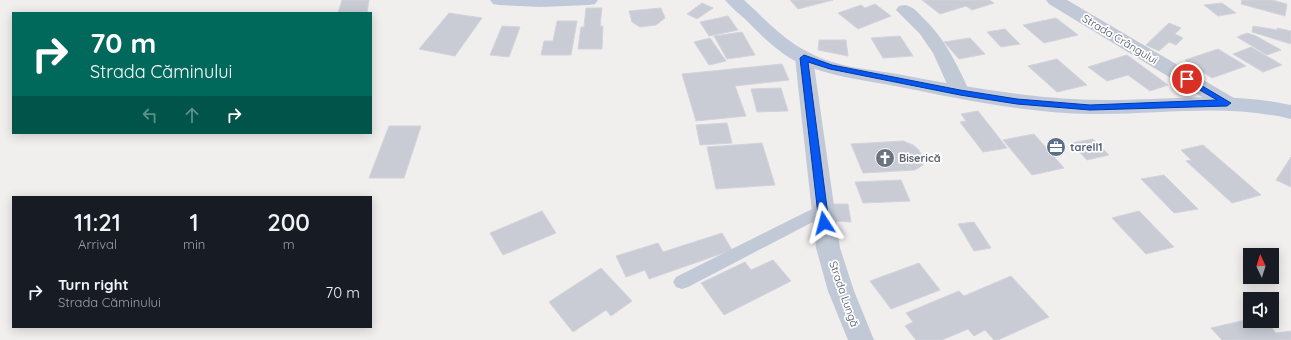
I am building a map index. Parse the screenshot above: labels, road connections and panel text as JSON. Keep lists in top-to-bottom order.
{
  "streets": {
    "street": ["Strada Crângului", "Strada Lungă"]
  },
  "places": {
    "office": ["tarell1"],
    "church": ["Biserică"]
  },
  "north": "top",
  "page": {
    "turn": ["70 m", "Strada Căminului"],
    "eta": [
      "11:21",
      "Arrival",
      "1",
      "min",
      "200",
      "m"
    ],
    "list": [
      {
        "name": "Turn right",
        "note": "Strada Căminului",
        "value": "70 m"
      }
    ]
  }
}
